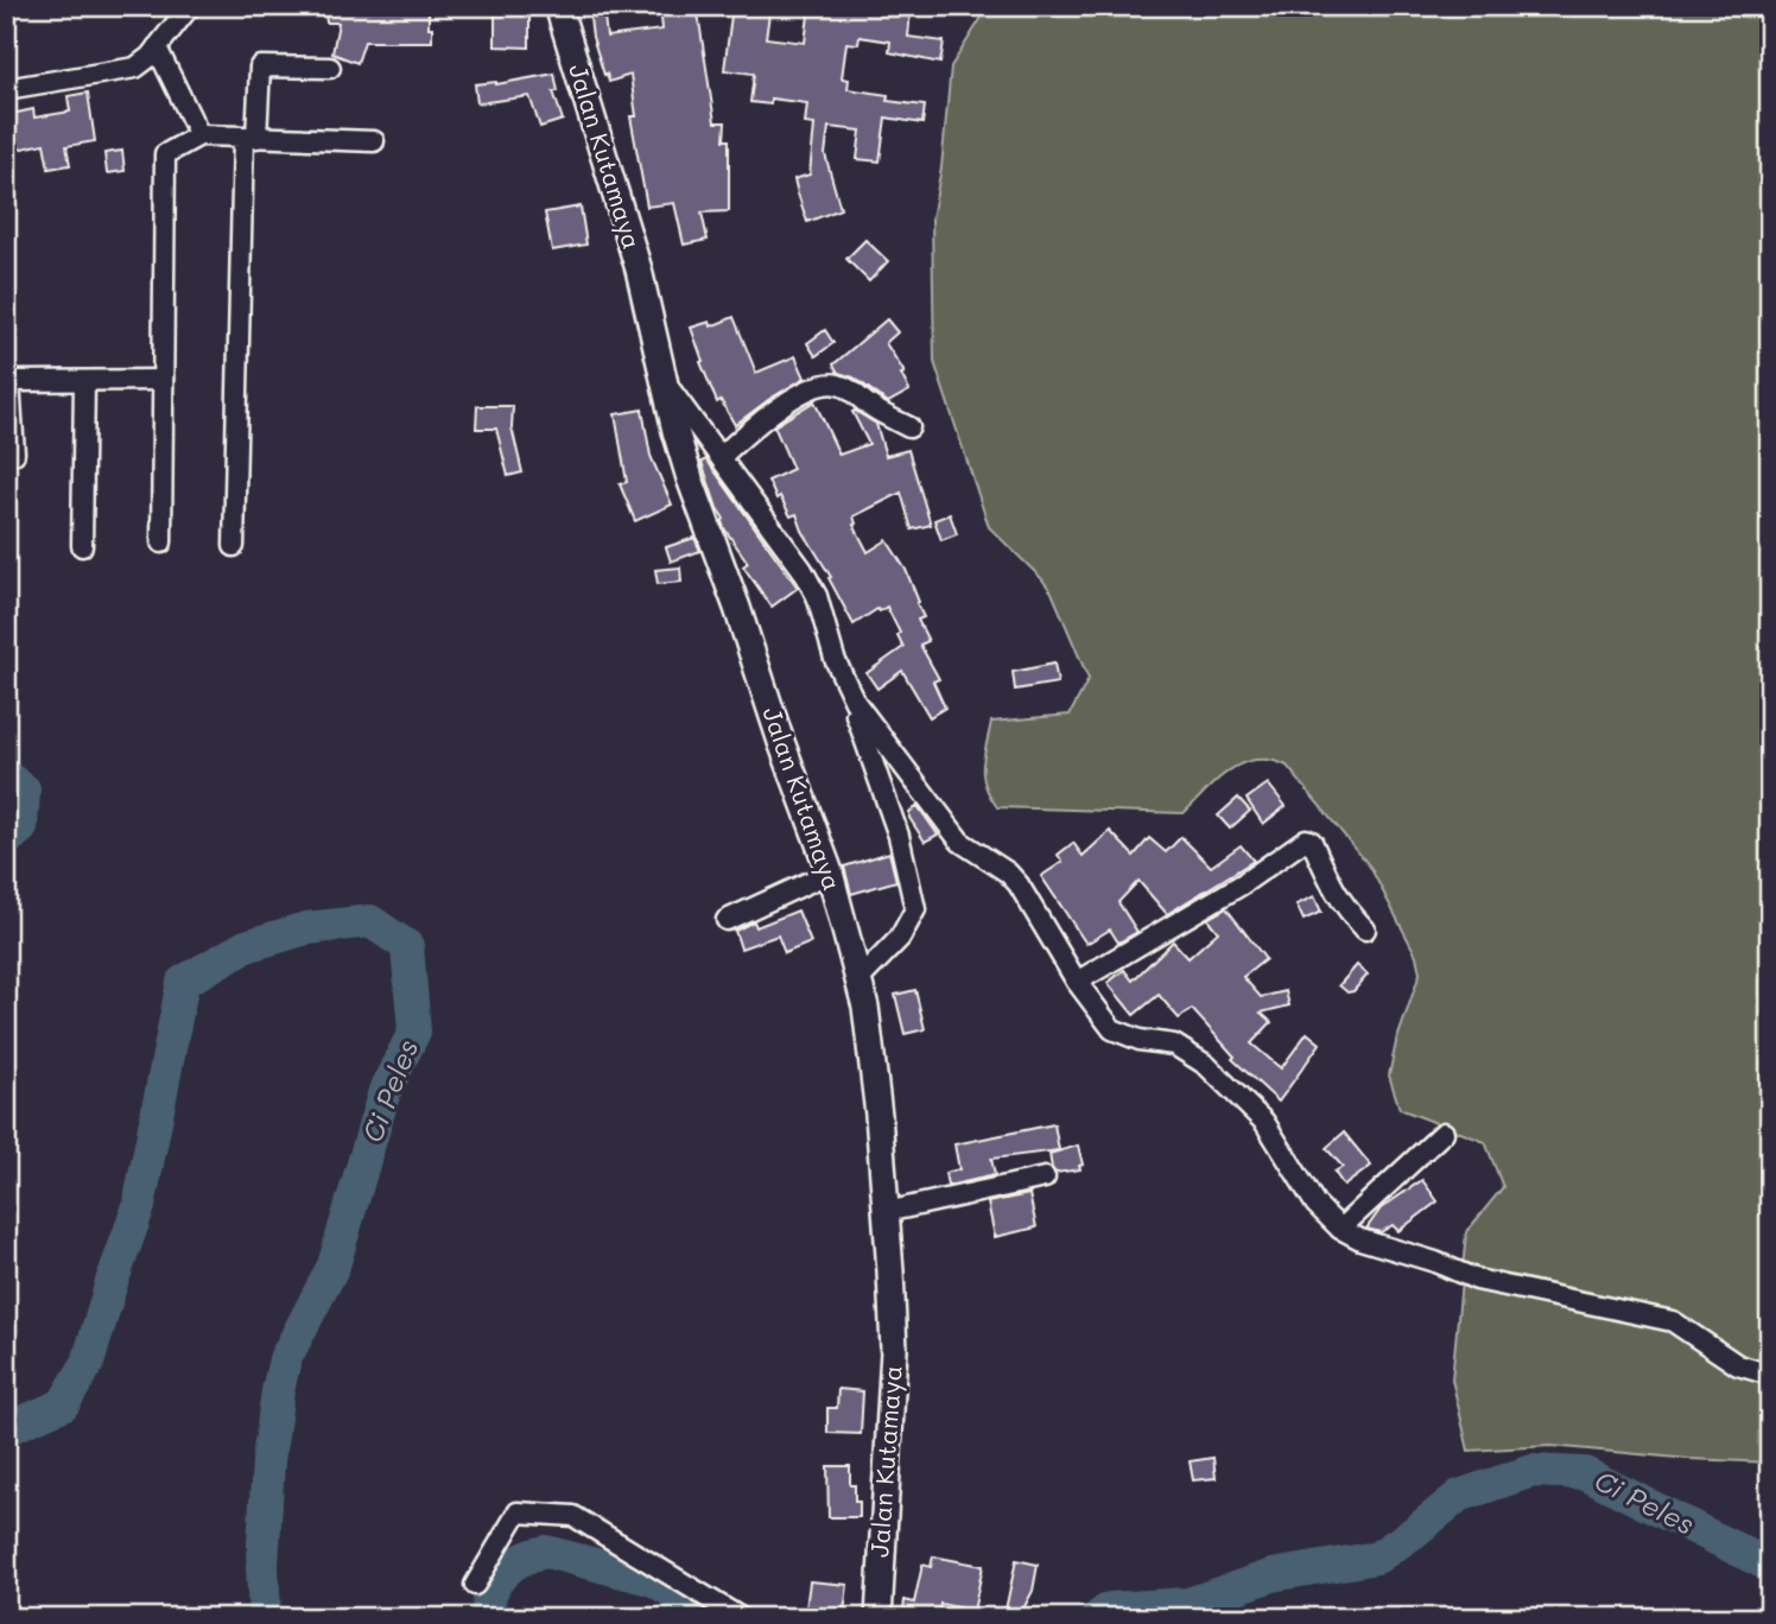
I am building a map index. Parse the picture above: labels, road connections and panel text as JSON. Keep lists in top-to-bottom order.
{
  "streets": {
    "main road": ["Jalan Kutamaya"]
  },
  "water": ["Ci Peles"]
}
